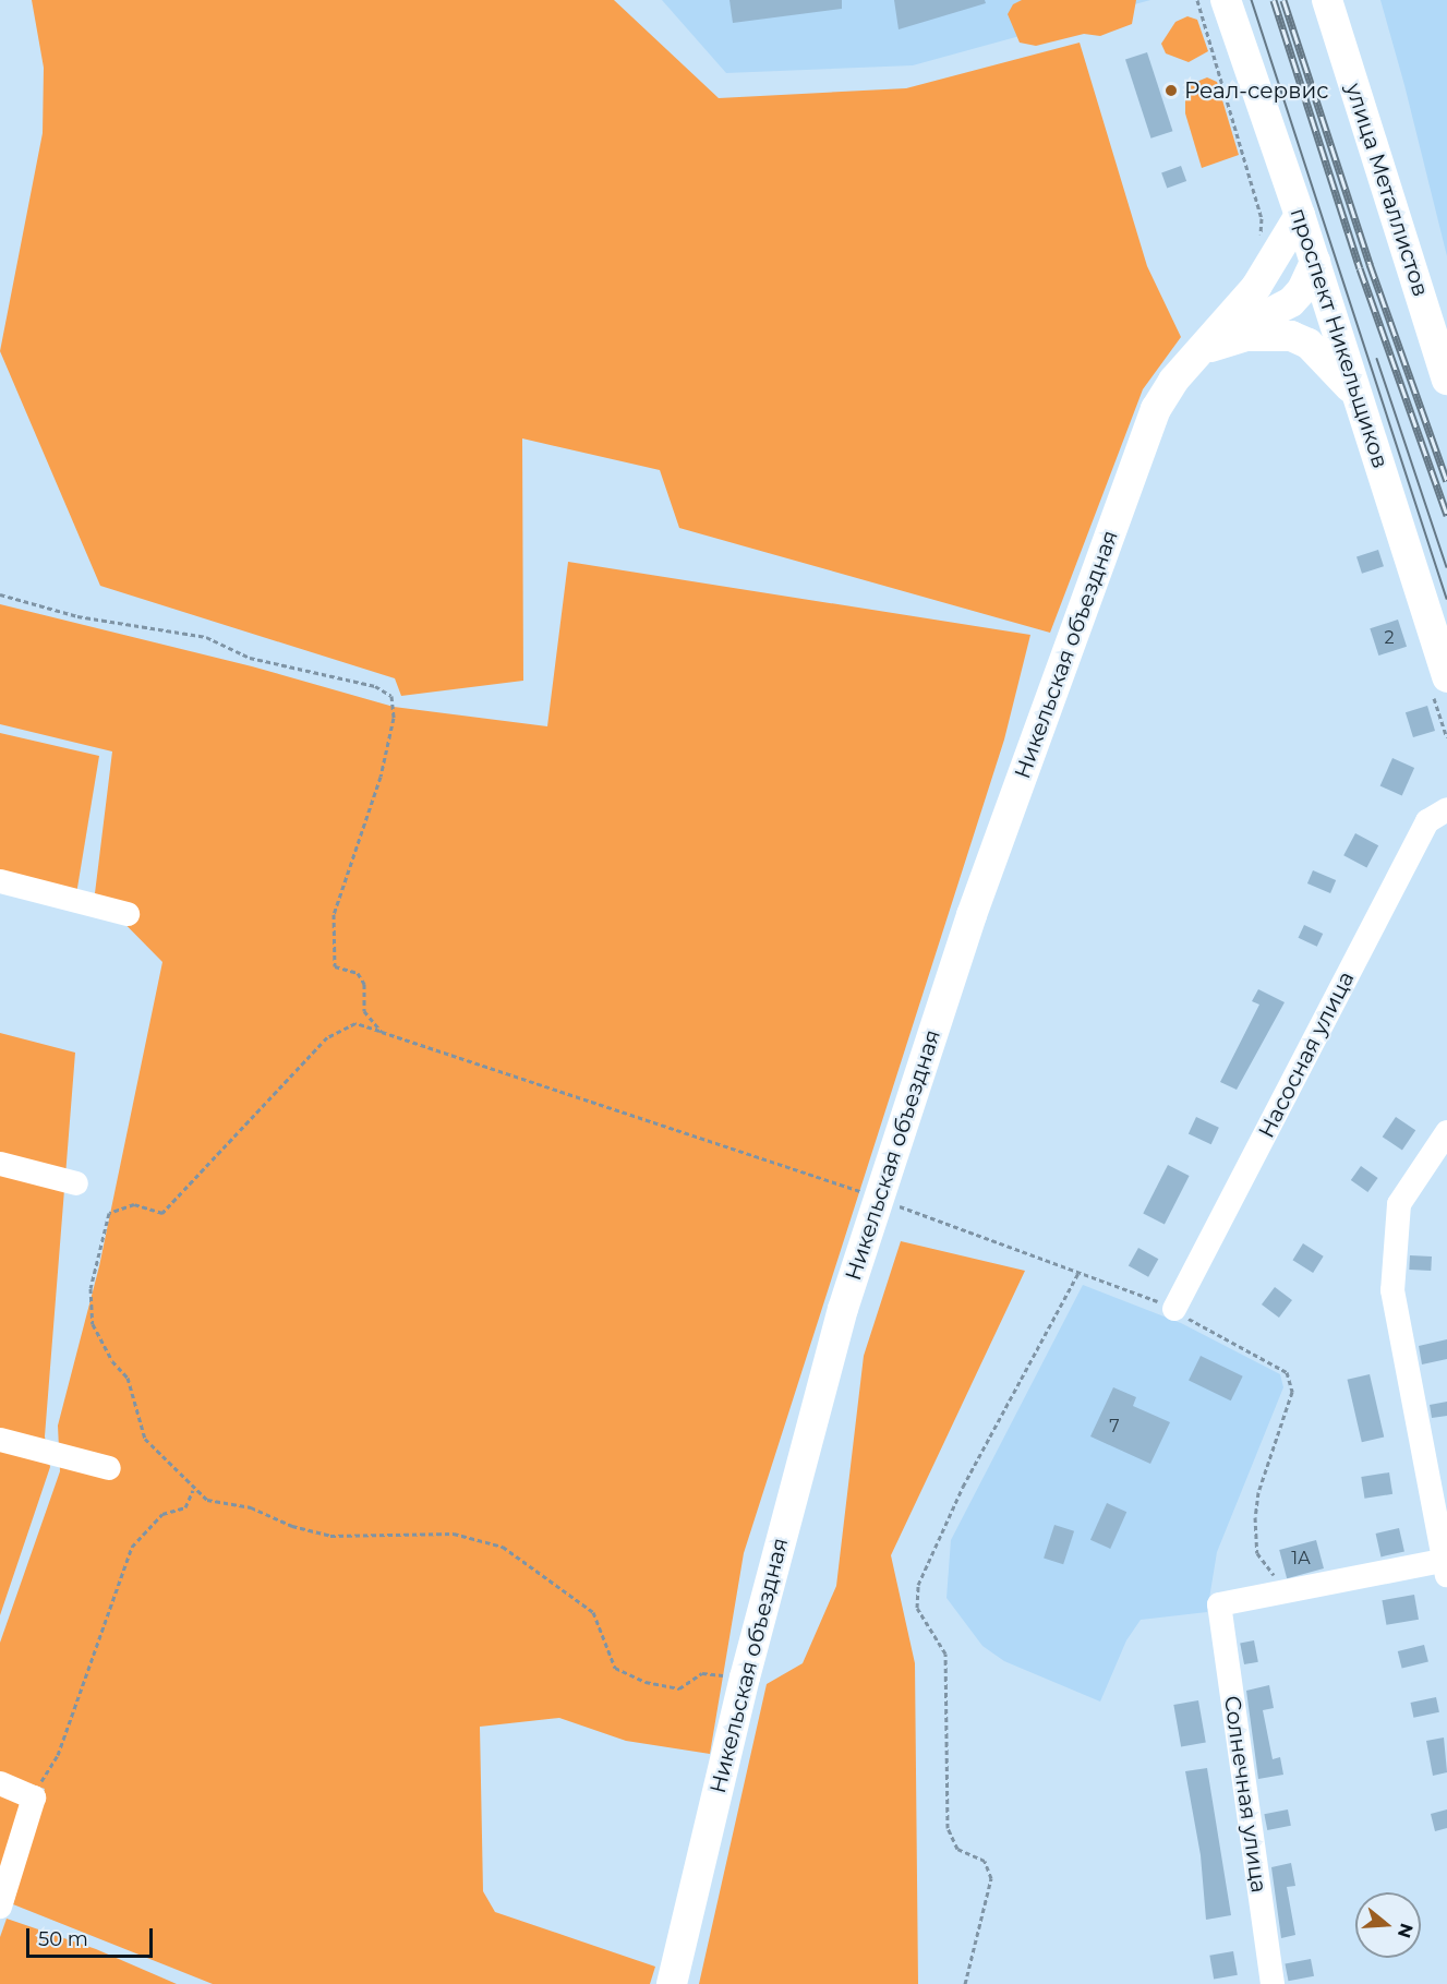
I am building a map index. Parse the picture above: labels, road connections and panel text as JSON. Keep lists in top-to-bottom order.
{
  "streets": {
    "main road": ["улица Металлистов", "проспект Никельщиков", "Никельская объездная"],
    "street": ["Насосная улица", "Солнечная улица"]
  },
  "crossings": [
    ["проспект Никельщиков", "Никельская объездная"]
  ],
  "places": ["Реал-сервис"],
  "house_numbers": ["2", "7", "1А"],
  "scale_bar": "50 m",
  "north": "right"
}
